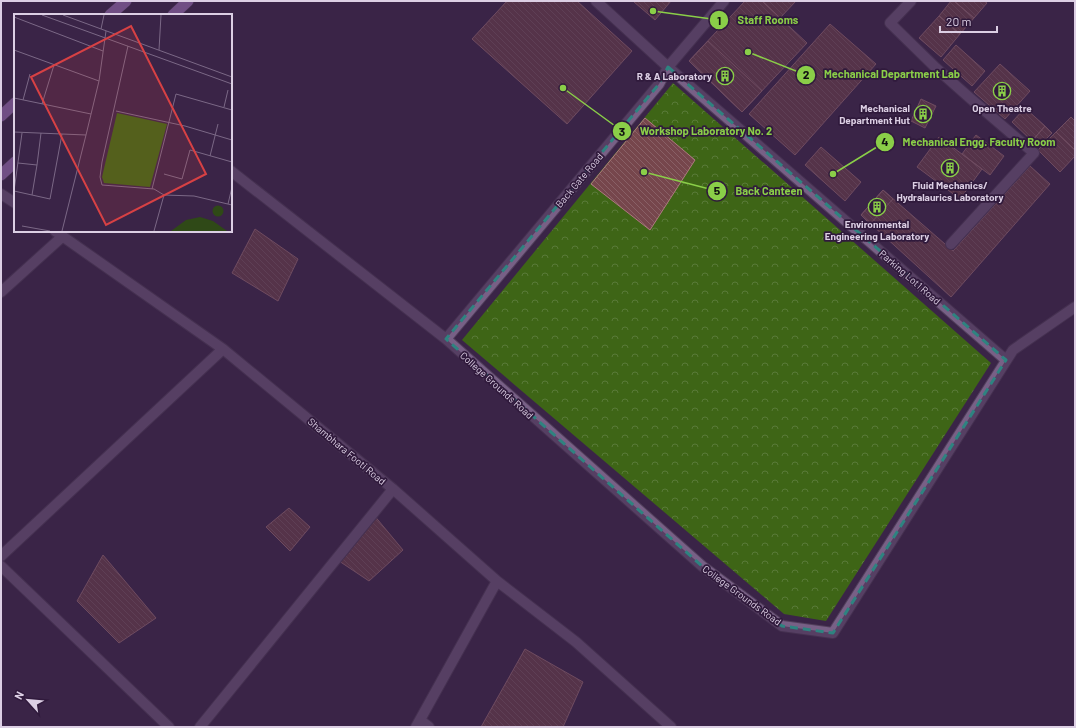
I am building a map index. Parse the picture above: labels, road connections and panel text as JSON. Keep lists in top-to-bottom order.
{
  "streets": {
    "street": [
      "Back Gate Road",
      "Parking Lot1 Road",
      "College Grounds Road",
      "Shambhara Footi Road"
    ]
  },
  "crossings": [
    ["Back Gate Road", "Parking Lot1 Road"],
    ["Back Gate Road", "College Grounds Road"],
    ["Parking Lot1 Road", "College Grounds Road"]
  ],
  "places": {
    "other": [
      "Staff Rooms",
      "Mechanical Department Lab",
      "Workshop Laboratory No. 2",
      "Back Canteen",
      "Mechanical Engg. Faculty Room"
    ],
    "building": [
      "R & A Laboratory",
      "Open Theatre",
      "Mechanical Department Hut",
      "Fluid Mechanics/ Hydralaurics Laboratory",
      "Environmental Engineering Laboratory"
    ]
  },
  "scale_bar": "20 m",
  "north": "top left"
}
